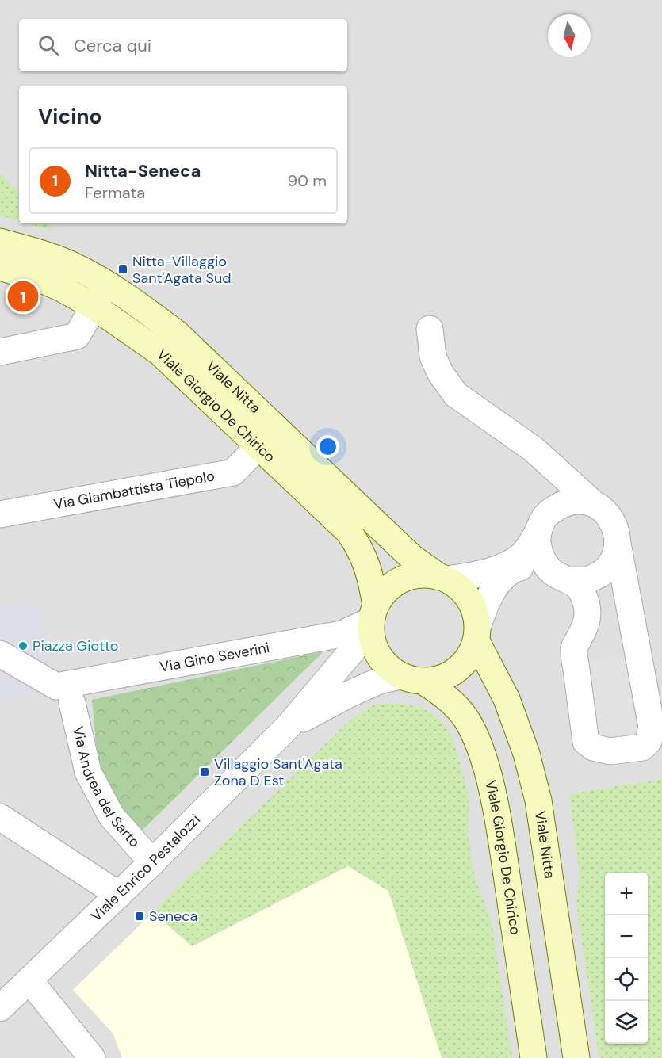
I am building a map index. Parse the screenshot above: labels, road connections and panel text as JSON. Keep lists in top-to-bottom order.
{
  "streets": {
    "main road": ["Viale Nitta", "Viale Giorgio De Chirico"],
    "street": [
      "Via Giambattista Tiepolo",
      "Via Gino Severini",
      "Via Andrea del Sarto",
      "Viale Enrico Pestalozzi"
    ]
  },
  "crossings": [
    ["Viale Nitta", "Viale Giorgio De Chirico"],
    ["Viale Nitta", "Via Giambattista Tiepolo"],
    ["Viale Nitta", "Via Gino Severini"],
    ["Viale Giorgio De Chirico", "Via Giambattista Tiepolo"],
    ["Viale Giorgio De Chirico", "Via Gino Severini"],
    ["Via Gino Severini", "Via Andrea del Sarto"],
    ["Via Andrea del Sarto", "Viale Enrico Pestalozzi"]
  ],
  "places": {
    "transit": ["Nitta-Villaggio Sant'Agata Sud", "Villaggio Sant'Agata Zona D Est", "Seneca"],
    "other": ["Piazza Giotto"]
  },
  "north": "bottom",
  "page": {
    "search": "Cerca qui",
    "heading": "Vicino",
    "list": [
      {
        "mark": "1",
        "name": "Nitta-Seneca",
        "note": "Fermata",
        "value": "90 m"
      }
    ],
    "pins": "1",
    "map_buttons": ["+", "−"]
  }
}
